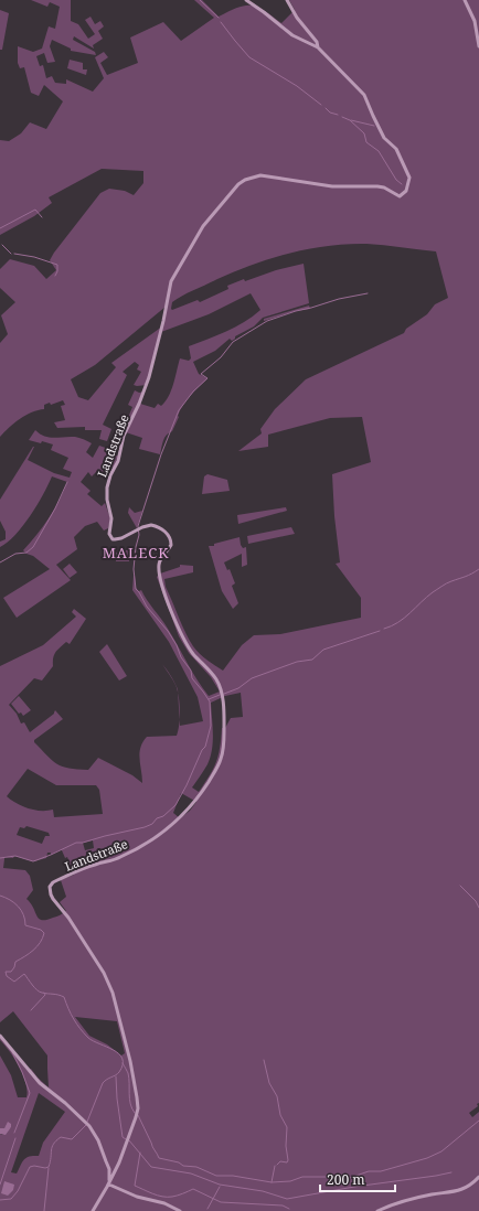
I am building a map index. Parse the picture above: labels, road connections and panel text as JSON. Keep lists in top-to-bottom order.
{
  "streets": {
    "street": ["Landstraße"]
  },
  "districts": ["MALECK"],
  "scale_bar": "200 m"
}
